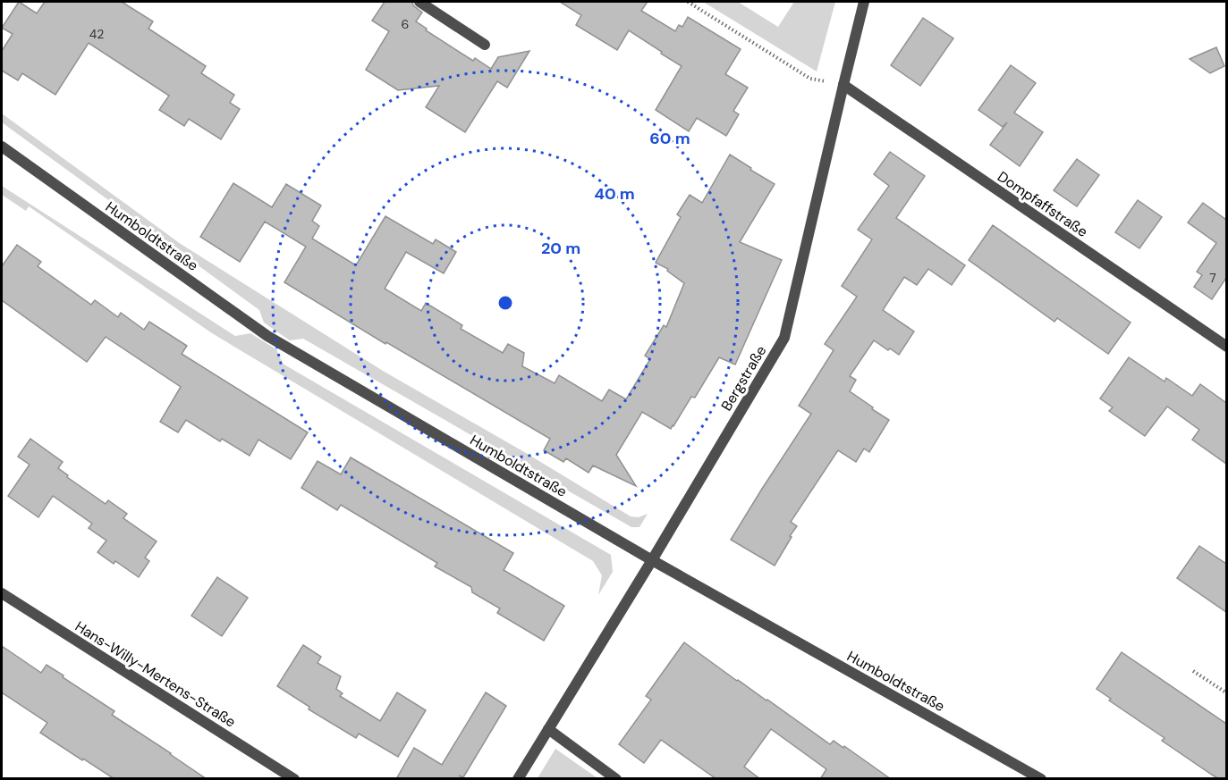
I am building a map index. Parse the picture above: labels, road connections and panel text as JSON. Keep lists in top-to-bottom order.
{
  "streets": {
    "street": [
      "Dompfaffstraße",
      "Humboldtstraße",
      "Bergstraße",
      "Hans-Willy-Mertens-Straße"
    ]
  },
  "crossings": [
    ["Dompfaffstraße", "Bergstraße"],
    ["Humboldtstraße", "Bergstraße"]
  ],
  "house_numbers": ["6", "42", "7"],
  "rings": ["60 m", "40 m", "20 m"]
}
